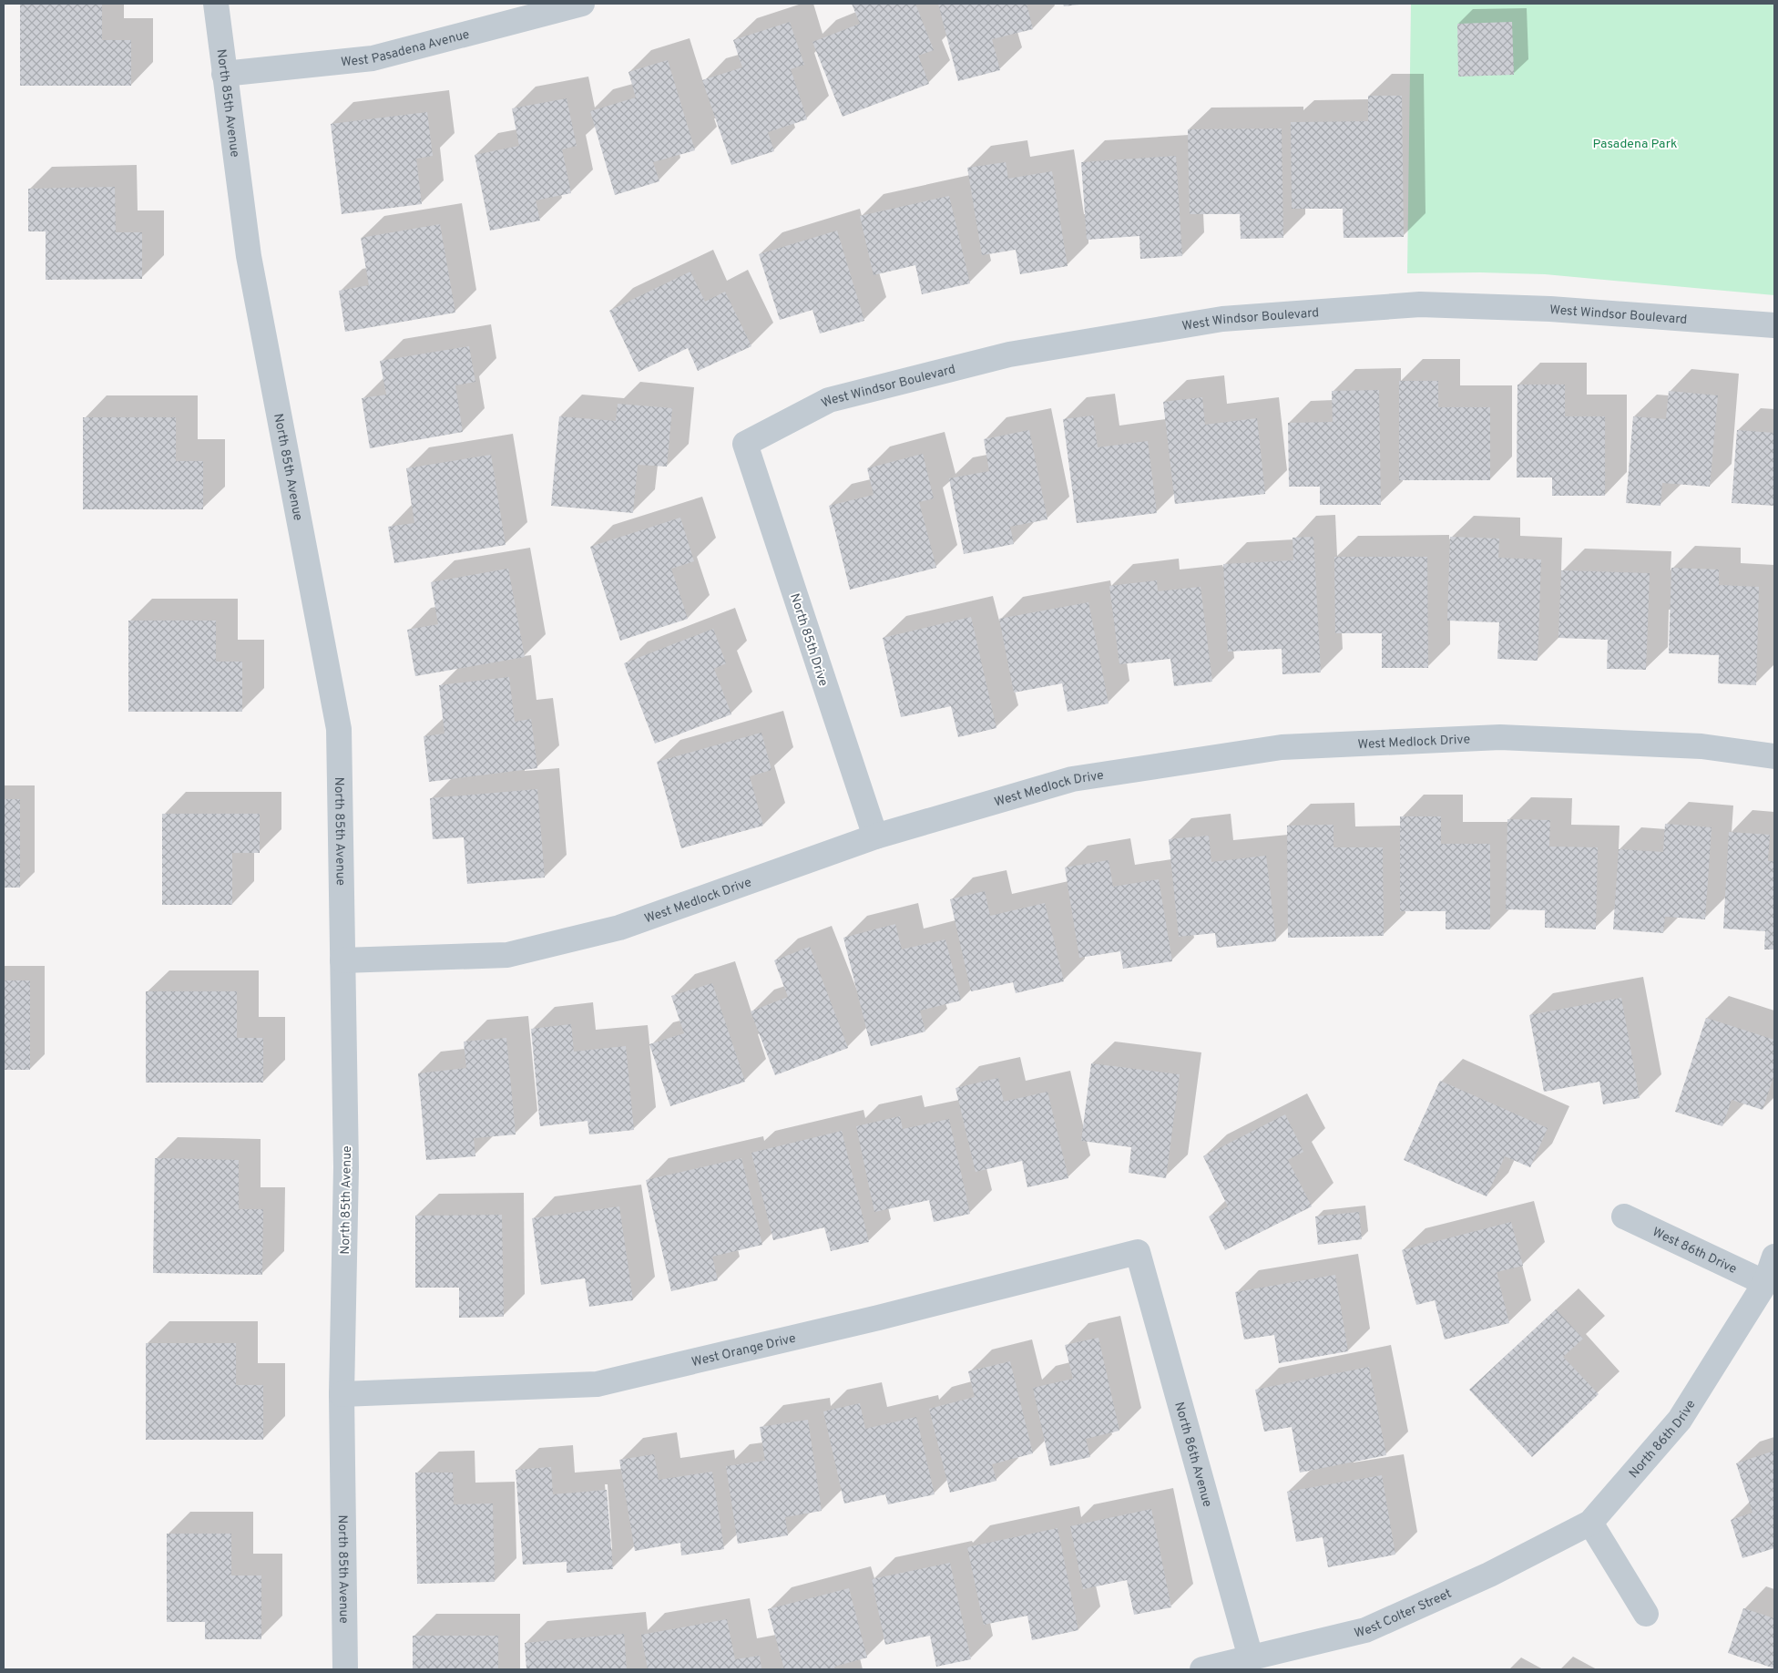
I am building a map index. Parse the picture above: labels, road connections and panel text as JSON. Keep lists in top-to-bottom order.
{
  "streets": {
    "street": [
      "West Pasadena Avenue",
      "North 85th Avenue",
      "West Windsor Boulevard",
      "North 85th Drive",
      "West Medlock Drive",
      "West 86th Drive",
      "West Orange Drive",
      "North 86th Drive",
      "North 86th Avenue",
      "West Colter Street"
    ]
  },
  "crossings": [
    ["West Pasadena Avenue", "North 85th Avenue"],
    ["North 85th Avenue", "West Medlock Drive"],
    ["North 85th Avenue", "West Orange Drive"],
    ["West Windsor Boulevard", "North 85th Drive"],
    ["North 85th Drive", "West Medlock Drive"],
    ["West 86th Drive", "North 86th Drive"],
    ["West Orange Drive", "North 86th Avenue"],
    ["North 86th Drive", "West Colter Street"],
    ["North 86th Avenue", "West Colter Street"]
  ],
  "parks": ["Pasadena Park"]
}
